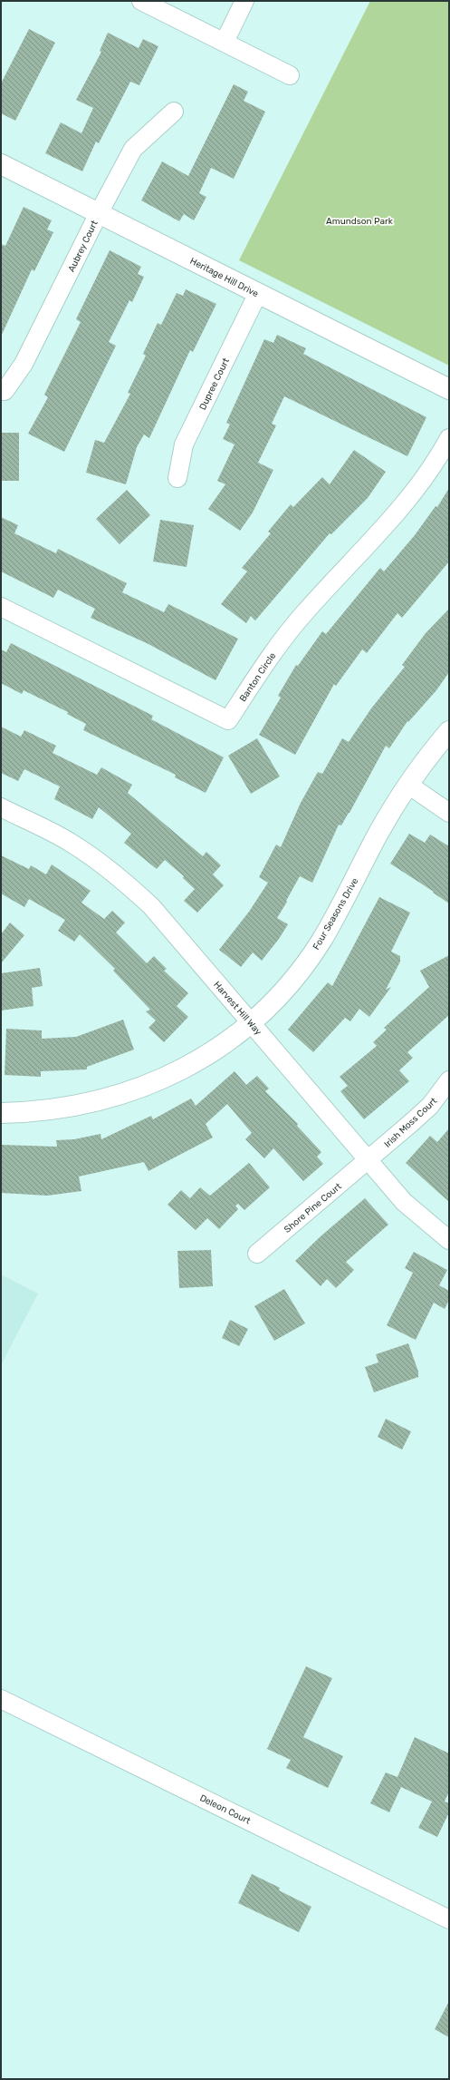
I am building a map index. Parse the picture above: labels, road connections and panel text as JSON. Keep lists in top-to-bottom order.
{
  "streets": {
    "street": [
      "Aubrey Court",
      "Heritage Hill Drive",
      "Dupree Court",
      "Banton Circle",
      "Four Seasons Drive",
      "Harvest Hill Way",
      "Irish Moss Court",
      "Shore Pine Court",
      "Deleon Court"
    ]
  },
  "crossings": [
    ["Aubrey Court", "Heritage Hill Drive"],
    ["Heritage Hill Drive", "Dupree Court"],
    ["Four Seasons Drive", "Harvest Hill Way"],
    ["Harvest Hill Way", "Irish Moss Court"],
    ["Harvest Hill Way", "Shore Pine Court"],
    ["Irish Moss Court", "Shore Pine Court"]
  ],
  "parks": ["Amundson Park"]
}
